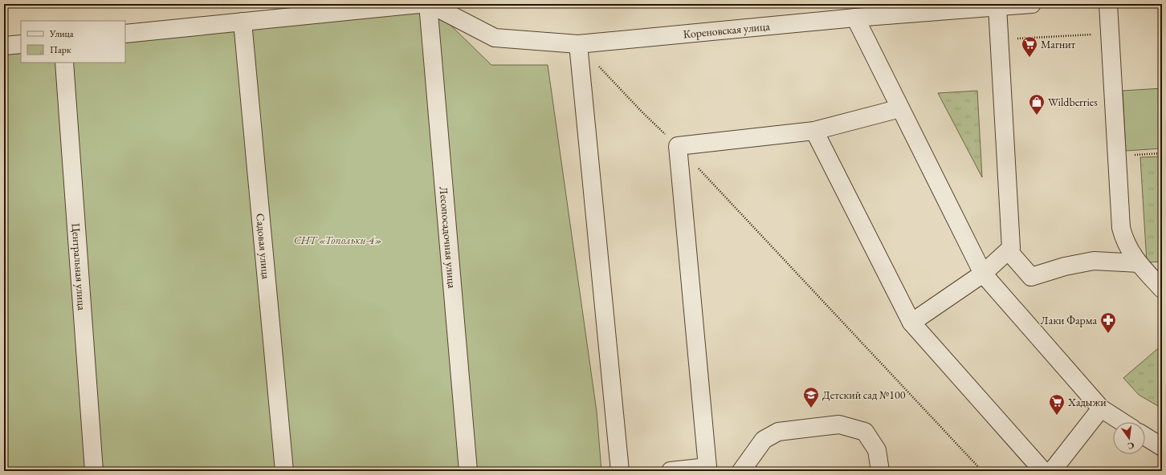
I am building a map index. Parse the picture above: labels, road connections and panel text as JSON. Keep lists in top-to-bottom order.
{
  "streets": {
    "street": [
      "Кореновская улица",
      "Лесопосадочная улица",
      "Садовая улица",
      "Центральная улица"
    ]
  },
  "crossings": [
    ["Кореновская улица", "Лесопосадочная улица"]
  ],
  "parks": ["СНТ «Топольки-4»"],
  "places": {
    "supermarket": ["Магнит", "Хадыжи"],
    "shop": ["Wildberries"],
    "pharmacy": ["Лаки Фарма"],
    "school or university": ["Детский сад №100"]
  },
  "legend": ["Улица", "Парк"],
  "north": "bottom"
}
